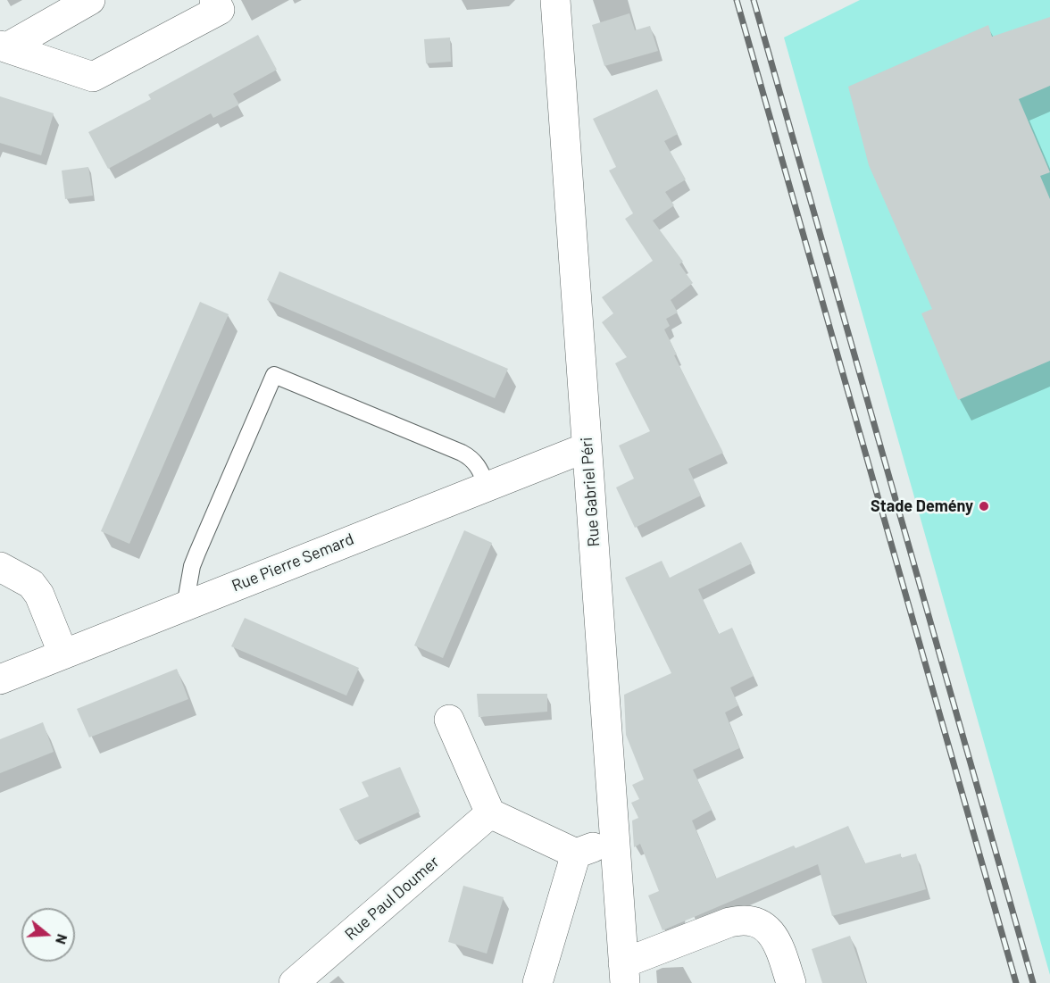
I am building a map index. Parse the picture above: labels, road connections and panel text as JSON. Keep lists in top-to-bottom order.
{
  "streets": {
    "street": ["Rue Gabriel Péri", "Rue Pierre Semard", "Rue Paul Doumer"]
  },
  "crossings": [
    ["Rue Gabriel Péri", "Rue Pierre Semard"]
  ],
  "places": ["Stade Demény"],
  "north": "right"
}
